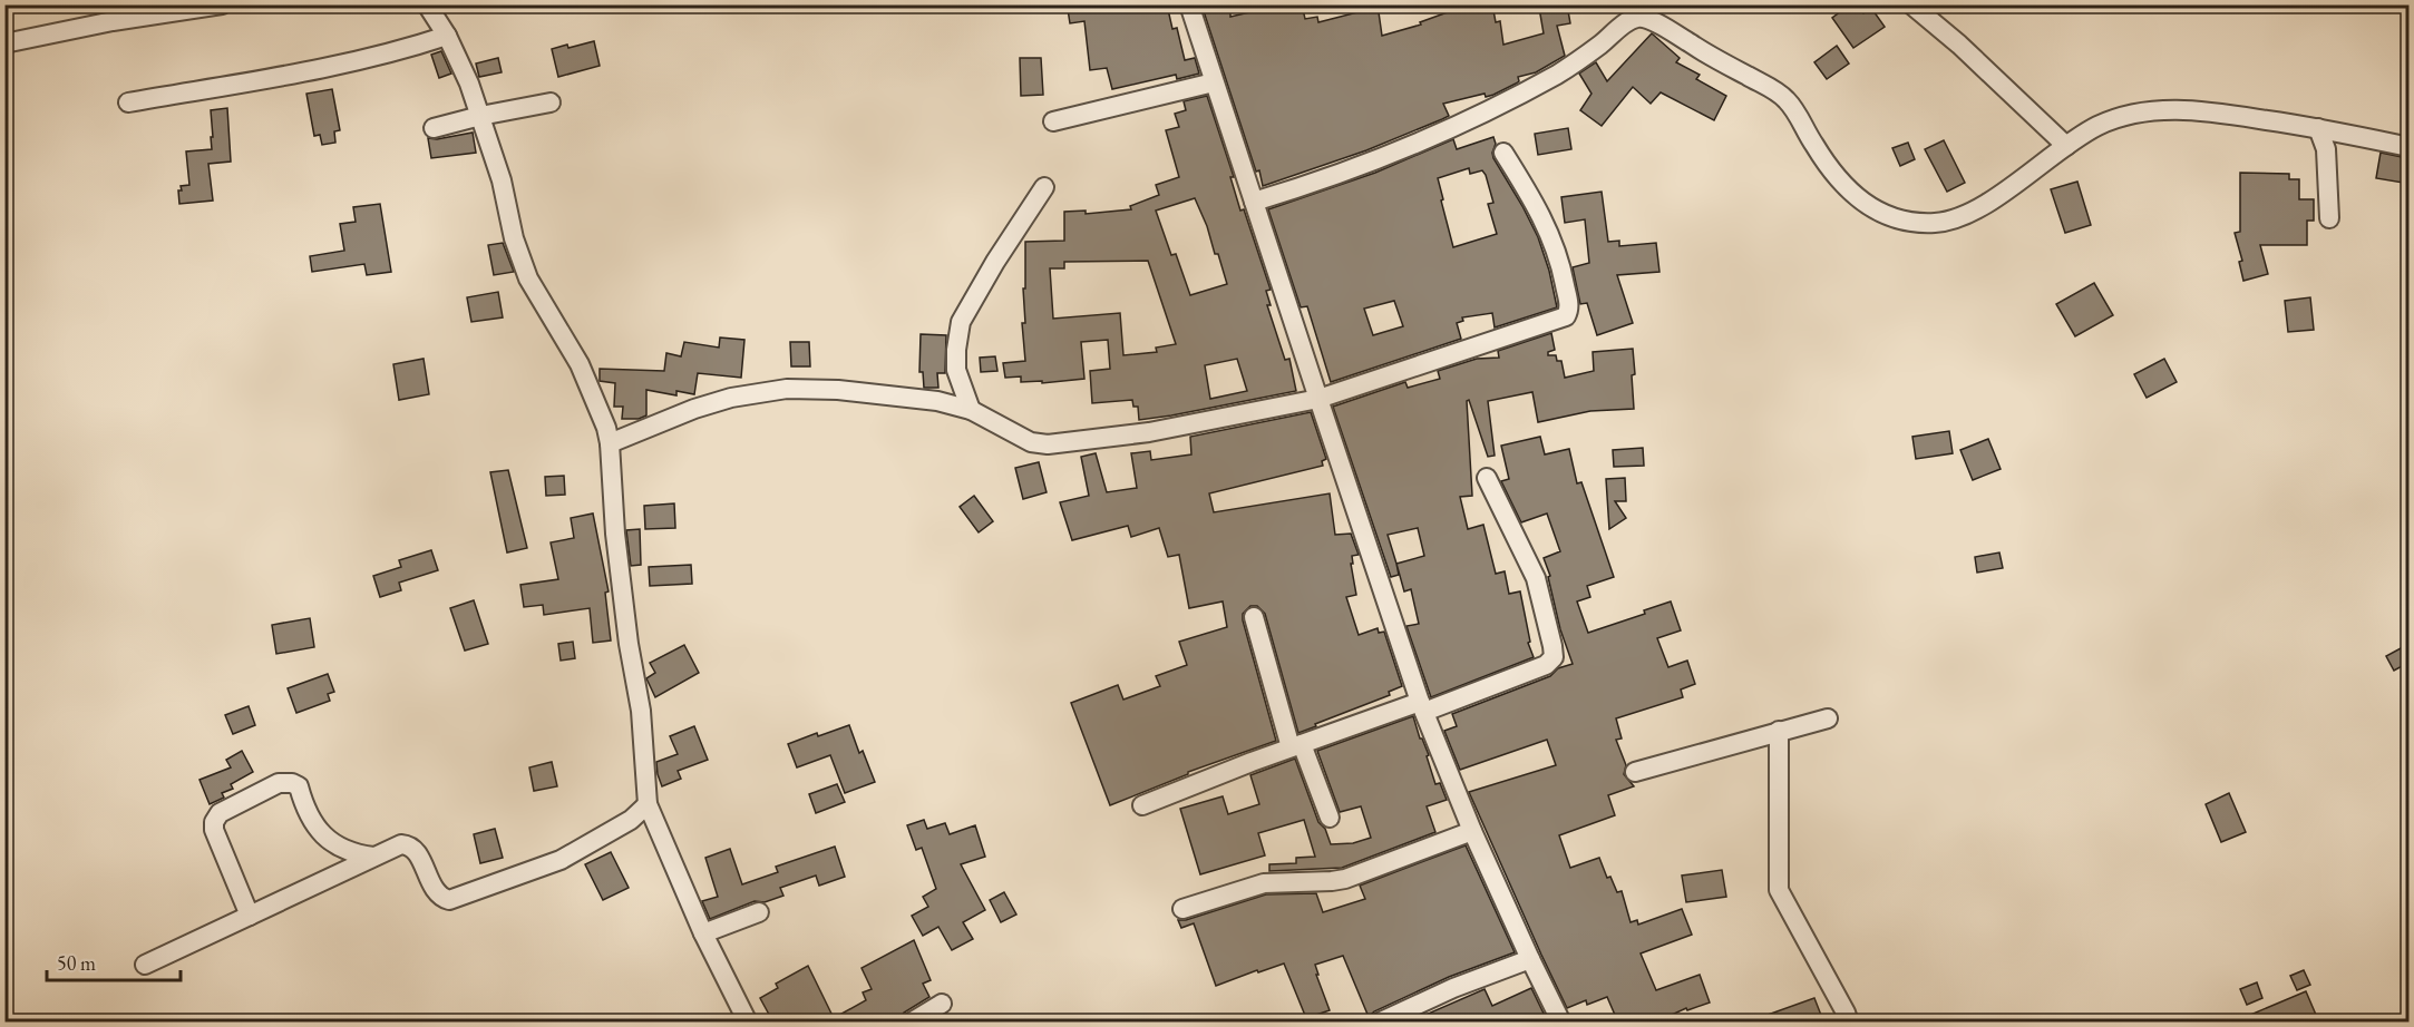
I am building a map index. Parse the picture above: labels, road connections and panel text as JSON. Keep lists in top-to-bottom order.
{
  "scale_bar": "50 m"
}
